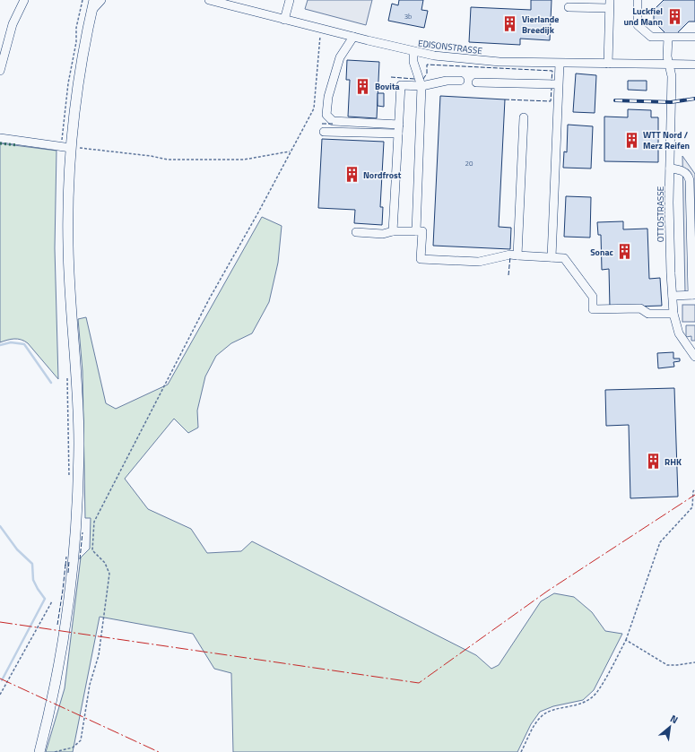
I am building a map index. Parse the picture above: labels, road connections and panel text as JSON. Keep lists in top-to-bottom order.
{
  "streets": {
    "street": ["EDISONSTRASSE", "OTTOSTRASSE"]
  },
  "crossings": [
    ["EDISONSTRASSE", "OTTOSTRASSE"]
  ],
  "places": {
    "building": [
      "Luckfiel und Mann",
      "Vierlande Breedijk",
      "Bovita",
      "WTT Nord / Merz Reifen",
      "Nordfrost",
      "Sonac",
      "RHK"
    ]
  },
  "house_numbers": ["3b", "20"],
  "north": "top right"
}
